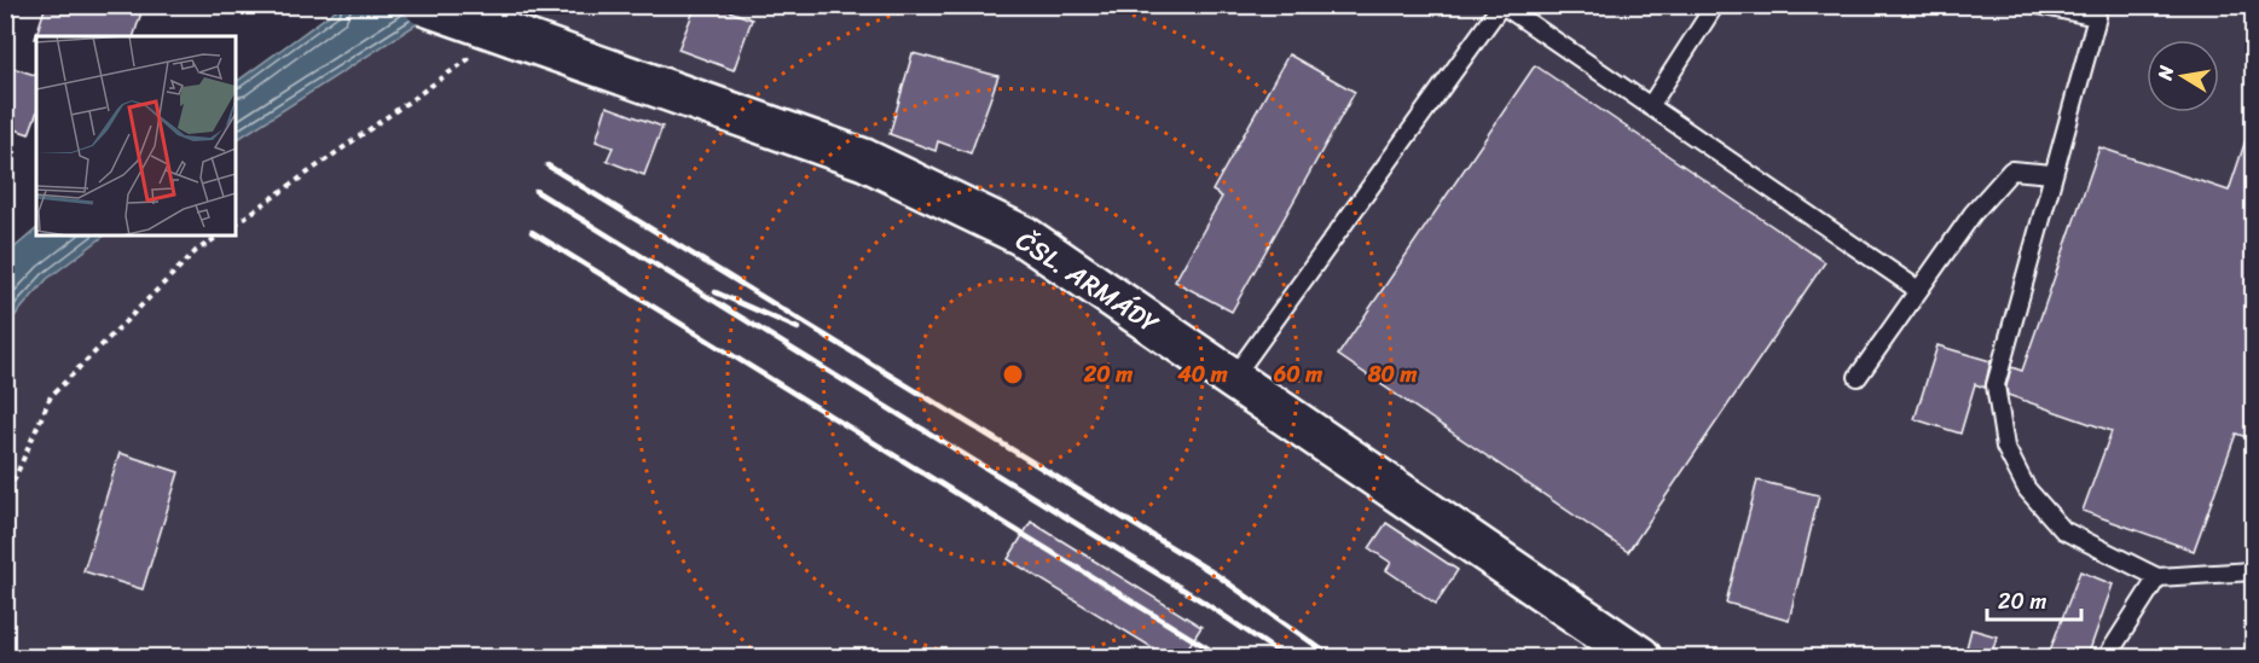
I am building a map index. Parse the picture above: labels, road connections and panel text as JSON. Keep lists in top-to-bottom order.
{
  "streets": {
    "main road": ["ČSL. ARMÁDY"]
  },
  "scale_bar": "20 m",
  "north": "left",
  "rings": [
    "20 m",
    "40 m",
    "60 m",
    "80 m"
  ]
}
